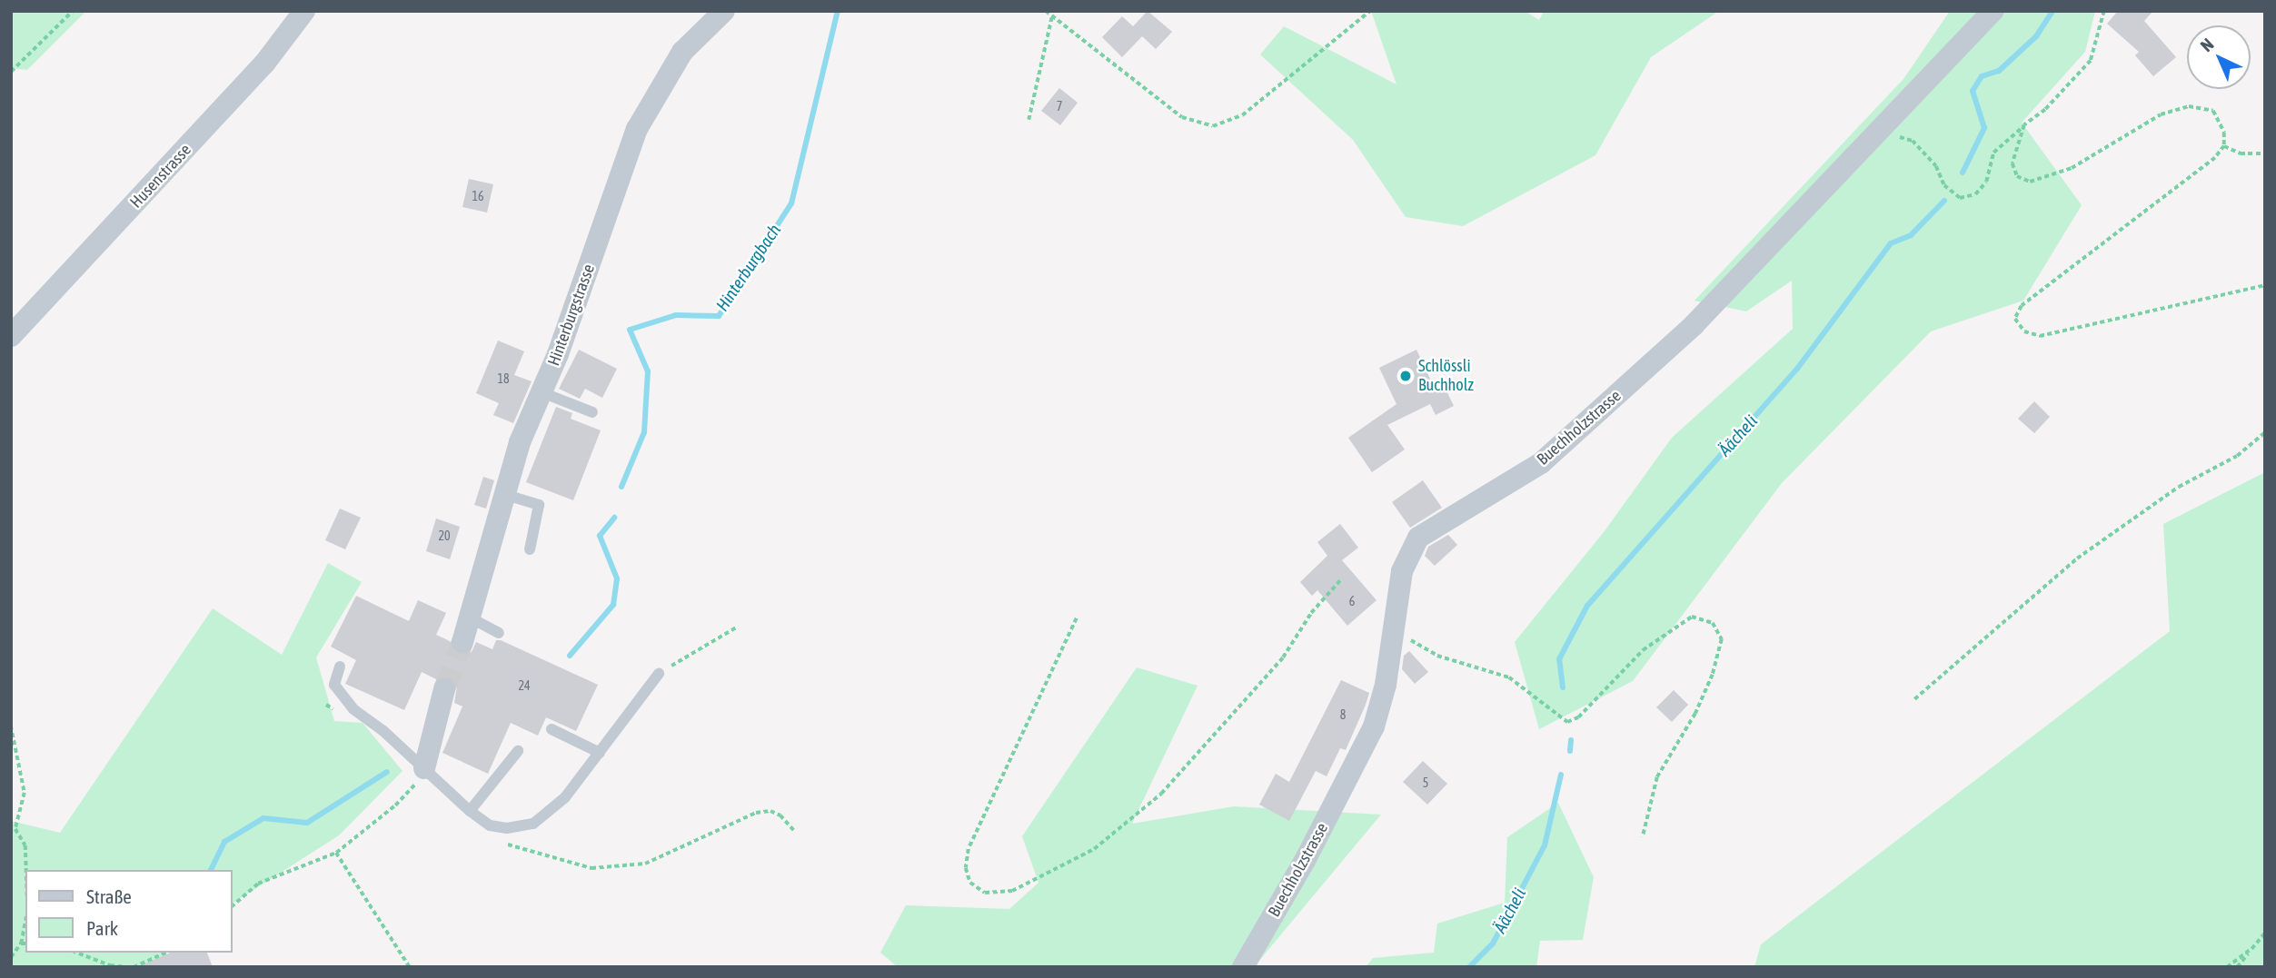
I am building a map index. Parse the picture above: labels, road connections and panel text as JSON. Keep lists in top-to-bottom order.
{
  "streets": {
    "street": ["Husenstrasse", "Hinterburgstrasse", "Buechholzstrasse"]
  },
  "water": ["Hinterburgbach", "Äächeli"],
  "places": ["Schlössli Buchholz"],
  "house_numbers": [
    "7",
    "16",
    "18",
    "20",
    "6",
    "24",
    "8",
    "5"
  ],
  "legend": ["Straße", "Park"],
  "north": "top left"
}
